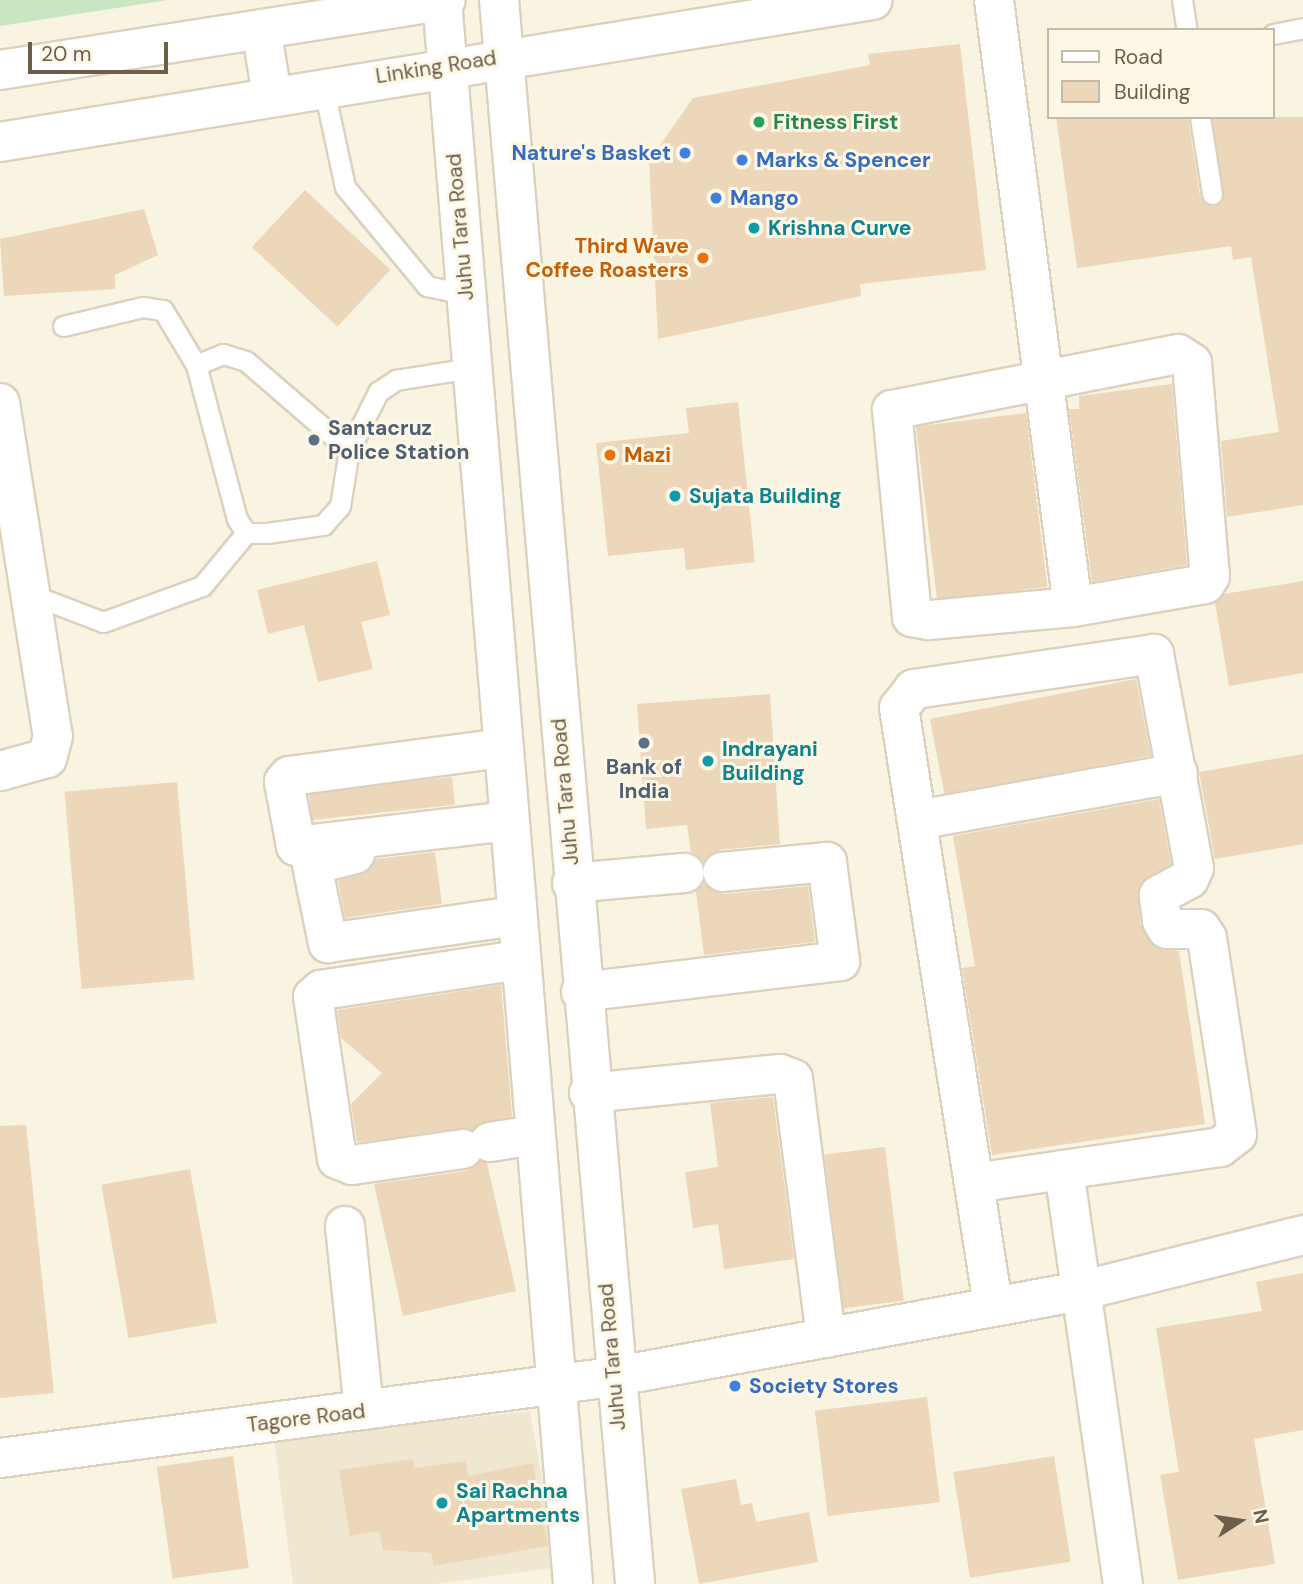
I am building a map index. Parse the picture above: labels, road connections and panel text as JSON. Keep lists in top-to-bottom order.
{
  "streets": {
    "street": ["Linking Road", "Juhu Tara Road", "Tagore Road"]
  },
  "crossings": [
    ["Linking Road", "Juhu Tara Road"],
    ["Juhu Tara Road", "Tagore Road"]
  ],
  "places": [
    "Fitness First",
    "Nature's Basket",
    "Marks & Spencer",
    "Mango",
    "Krishna Curve",
    "Third Wave Coffee Roasters",
    "Santacruz Police Station",
    "Mazi",
    "Sujata Building",
    "Bank of India",
    "Indrayani Building",
    "Society Stores",
    "Sai Rachna Apartments"
  ],
  "legend": ["Road", "Building"],
  "scale_bar": "20 m",
  "north": "right"
}
